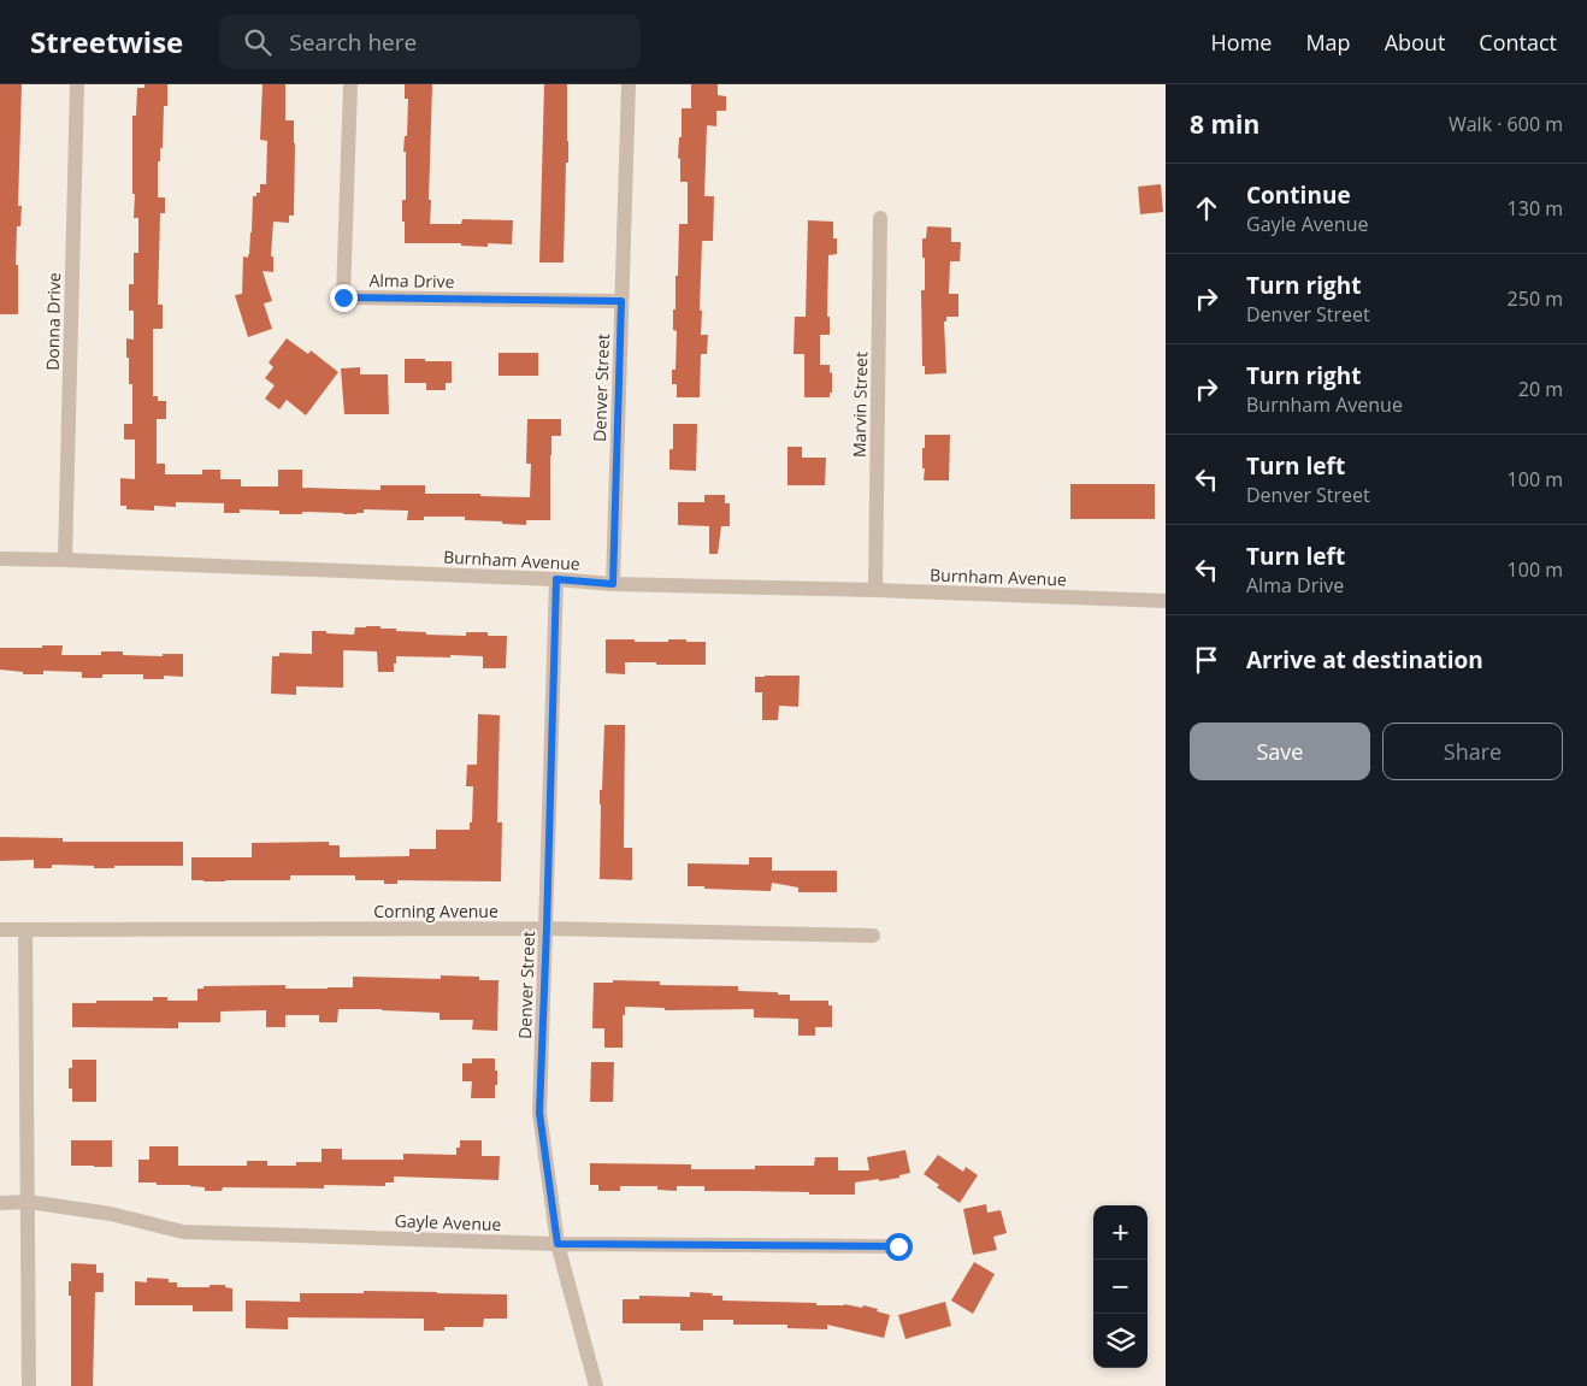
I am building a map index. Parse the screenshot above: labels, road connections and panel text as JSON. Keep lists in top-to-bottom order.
{
  "streets": {
    "street": [
      "Alma Drive",
      "Donna Drive",
      "Denver Street",
      "Marvin Street",
      "Burnham Avenue",
      "Corning Avenue",
      "Gayle Avenue"
    ]
  },
  "crossings": [
    ["Alma Drive", "Denver Street"],
    ["Donna Drive", "Burnham Avenue"],
    ["Denver Street", "Burnham Avenue"],
    ["Denver Street", "Corning Avenue"],
    ["Denver Street", "Gayle Avenue"],
    ["Marvin Street", "Burnham Avenue"]
  ],
  "page": {
    "header": "Streetwise",
    "search": "Search here",
    "nav": [
      "Home",
      "Map",
      "About",
      "Contact"
    ],
    "heading": ["8 min", "Walk · 600 m"],
    "list": [
      ["Continue", "Gayle Avenue", "130 m"],
      ["Turn right", "Denver Street", "250 m"],
      ["Turn right", "Burnham Avenue", "20 m"],
      ["Turn left", "Denver Street", "100 m"],
      ["Turn left", "Alma Drive", "100 m"],
      "Arrive at destination"
    ],
    "buttons": ["Save", "Share"],
    "map_buttons": ["+", "−"]
  }
}
